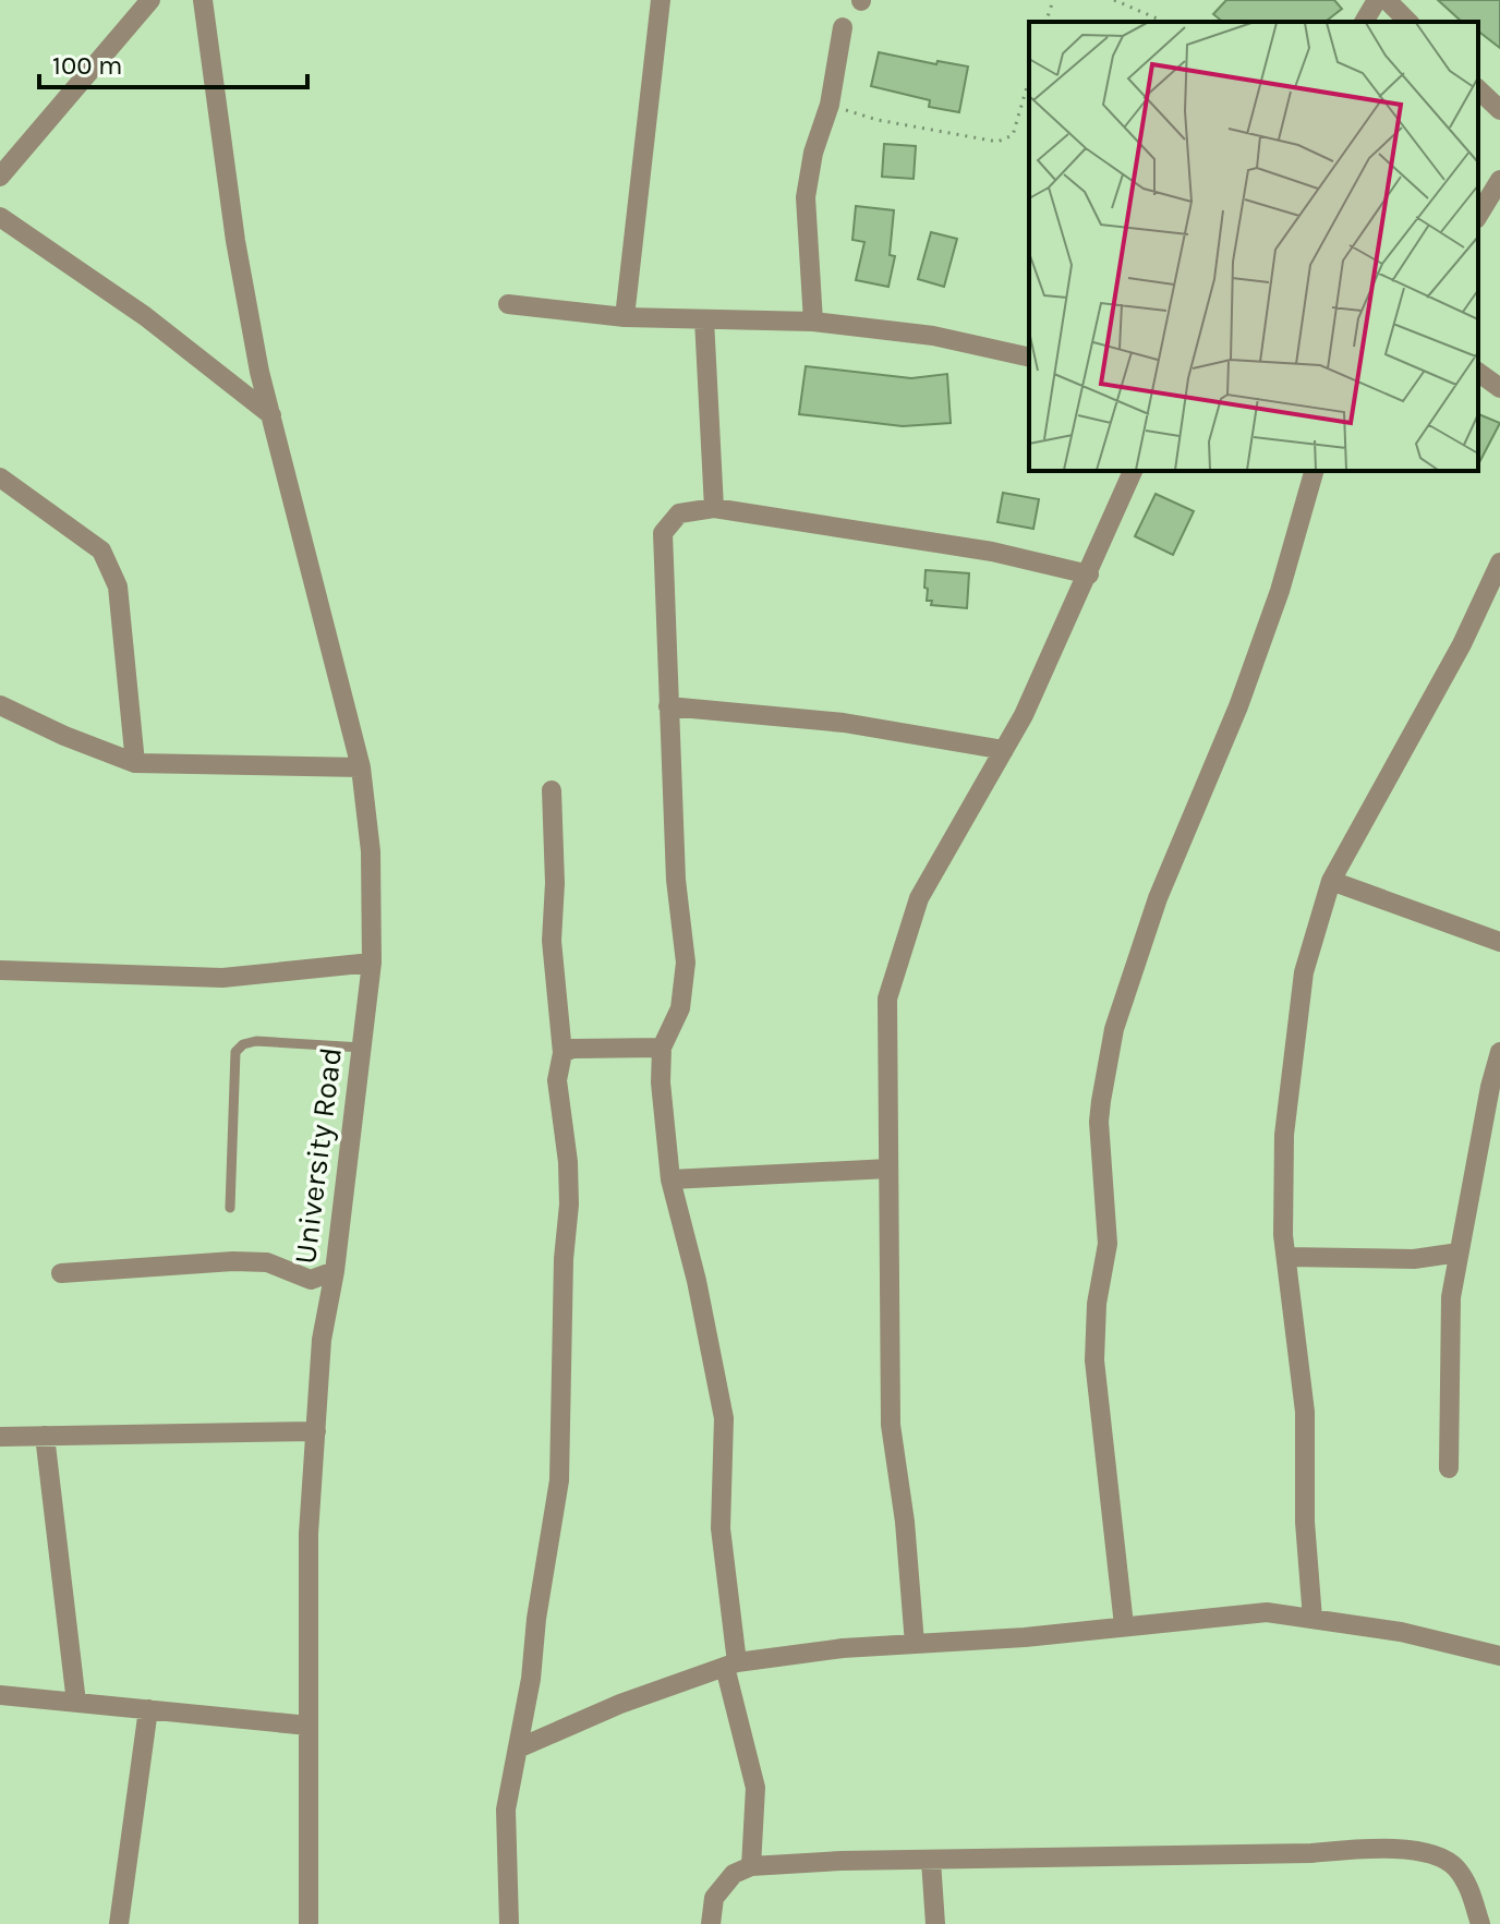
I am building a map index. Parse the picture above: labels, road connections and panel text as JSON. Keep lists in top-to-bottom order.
{
  "streets": {
    "street": ["University Road"]
  },
  "scale_bar": "100 m"
}
